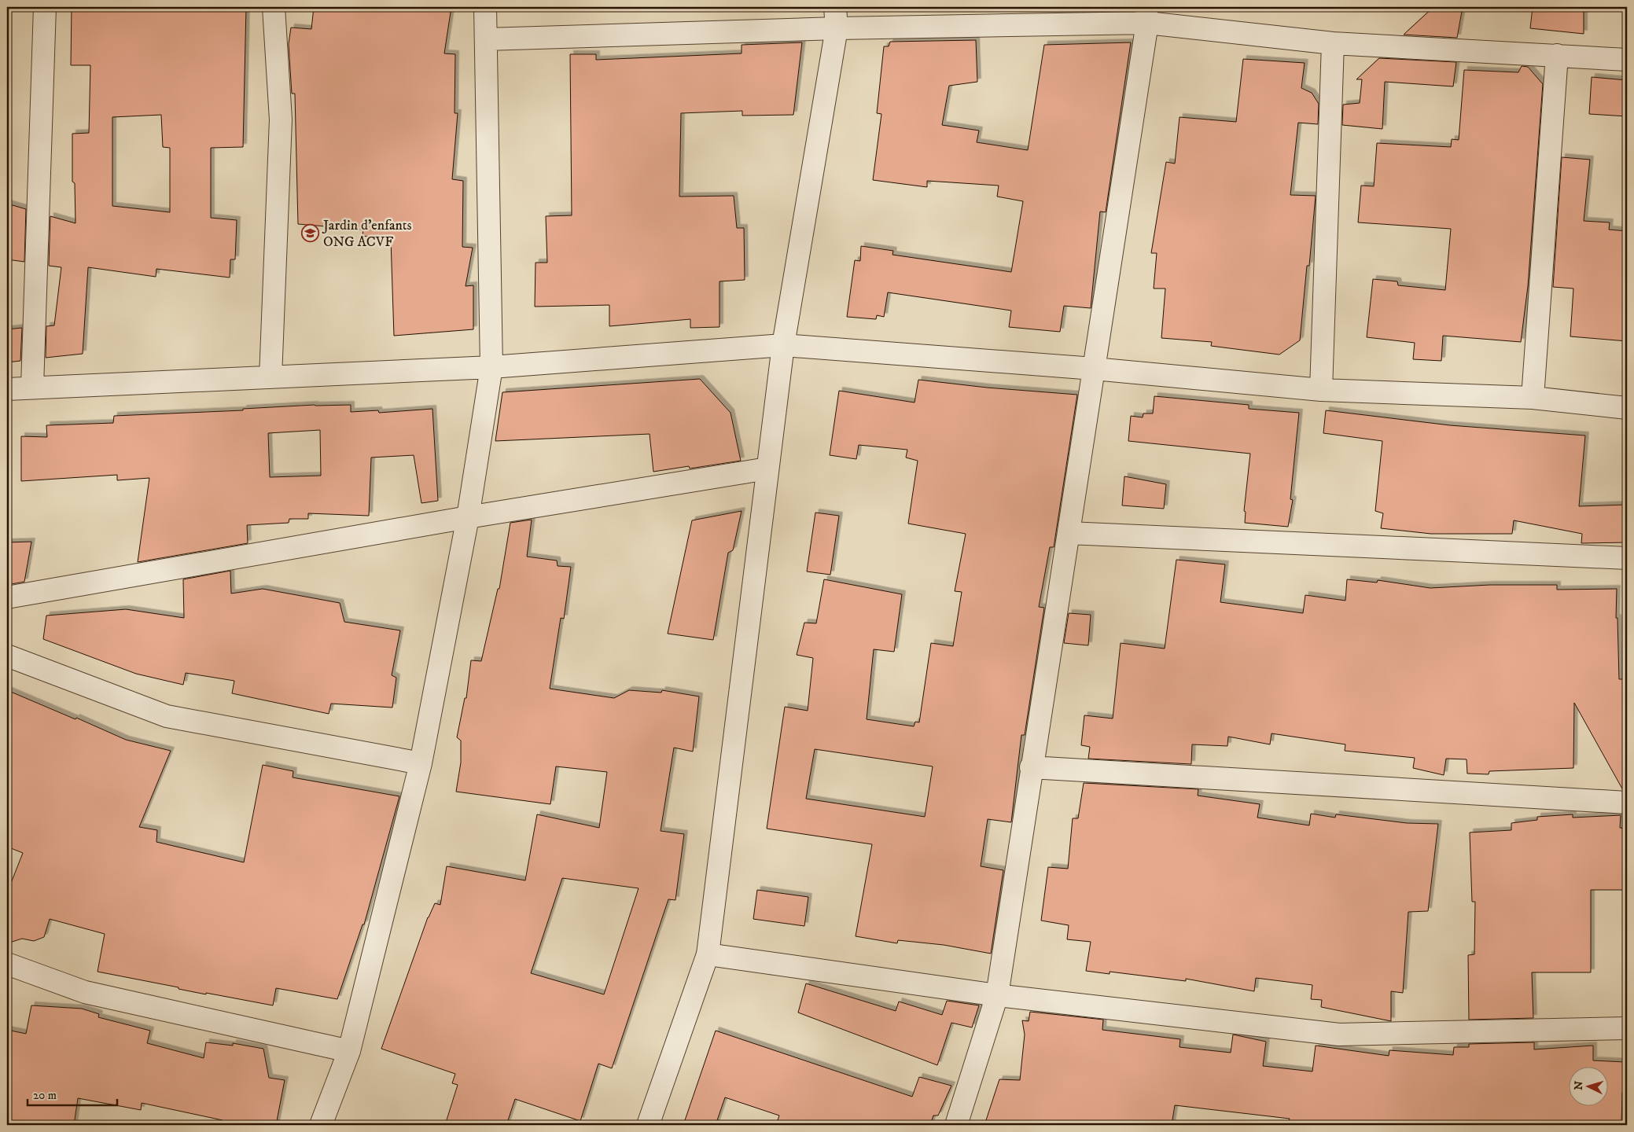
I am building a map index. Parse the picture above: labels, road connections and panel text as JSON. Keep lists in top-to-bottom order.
{
  "places": {
    "school or university": ["Jardin d'enfants ONG ACVF"]
  },
  "scale_bar": "20 m",
  "north": "left"
}
